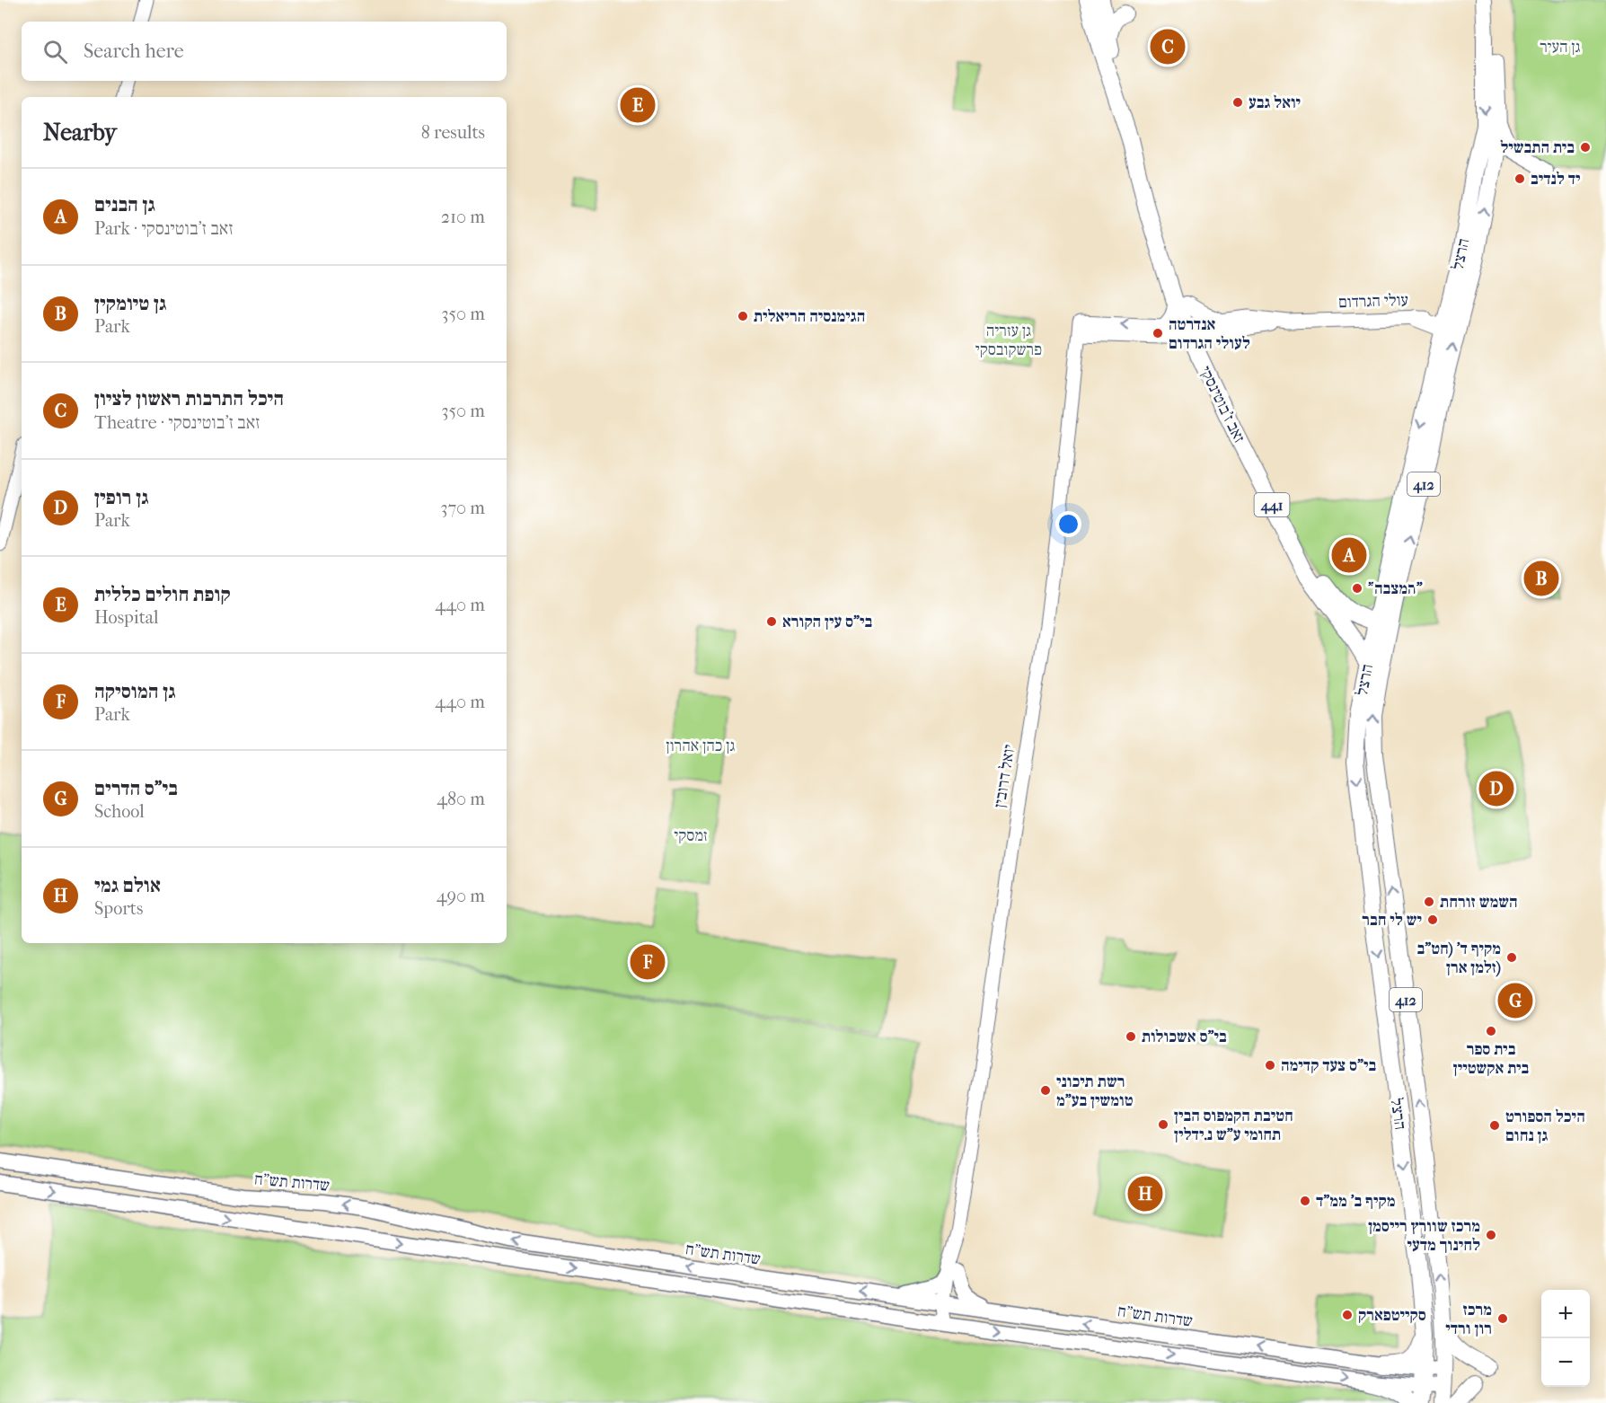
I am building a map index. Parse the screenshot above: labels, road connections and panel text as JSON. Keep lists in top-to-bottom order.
{
  "streets": {
    "main road": [
      "הרצל",
      "זאב ז'בוטינסקי",
      "412",
      "441",
      "שדרות תש\"ח"
    ],
    "street": ["עולי הגרדום", "יואל דרובין"]
  },
  "crossings": [
    ["הרצל", "זאב ז'בוטינסקי"],
    ["הרצל", "412"],
    ["הרצל", "שדרות תש\"ח"],
    ["עולי הגרדום", "זאב ז'בוטינסקי"],
    ["עולי הגרדום", "יואל דרובין"],
    ["412", "שדרות תש\"ח"],
    ["יואל דרובין", "שדרות תש\"ח"]
  ],
  "parks": [
    "גן העיר",
    "גן עזריה פרשקובסקי",
    "גן כהן אהרון",
    "זמסקי"
  ],
  "places": [
    "יואל גבע",
    "בית התבשיל",
    "יד לנדיב",
    "הגימנסיה הריאלית",
    "אנדרטה לעולי הגרדום",
    "\"המצבה\"",
    "בי\"ס עין הקורא",
    "השמש זורחת",
    "יש לי חבר",
    "מקיף ד' (חט\"ב זלמן ארן)",
    "בית ספר בית אקשטיין",
    "בי\"ס אשכולות",
    "בי\"ס צעד קדימה",
    "רשת תיכוני טומשין בע\"מ",
    "חטיבת הקמפוס הבין תחומי ע\"ש נ.ידלין",
    "היכל הספורט גן נחום",
    "מקיף ב' ממ\"ד",
    "מרכז שוורץ רייסמן לחינוך מדעי",
    "סקייטפארק",
    "מרכז רון ורדי"
  ],
  "page": {
    "search": "Search here",
    "pins": [
      "C",
      "E",
      "A",
      "B",
      "D",
      "F",
      "G",
      "H"
    ],
    "heading": ["Nearby", "8 results"],
    "list": [
      {
        "mark": "A",
        "name": "גן הבנים",
        "note": "Park · זאב ז'בוטינסקי",
        "value": "210 m"
      },
      {
        "mark": "B",
        "name": "גן טיומקין",
        "note": "Park",
        "value": "350 m"
      },
      {
        "mark": "C",
        "name": "היכל התרבות ראשון לציון",
        "note": "Theatre · זאב ז'בוטינסקי",
        "value": "350 m"
      },
      {
        "mark": "D",
        "name": "גן רופין",
        "note": "Park",
        "value": "370 m"
      },
      {
        "mark": "E",
        "name": "קופת חולים כללית",
        "note": "Hospital",
        "value": "440 m"
      },
      {
        "mark": "F",
        "name": "גן המוסיקה",
        "note": "Park",
        "value": "440 m"
      },
      {
        "mark": "G",
        "name": "בי\"ס הדרים",
        "note": "School",
        "value": "480 m"
      },
      {
        "mark": "H",
        "name": "אולם גמי",
        "note": "Sports",
        "value": "490 m"
      }
    ],
    "map_buttons": ["+", "−"]
  }
}
